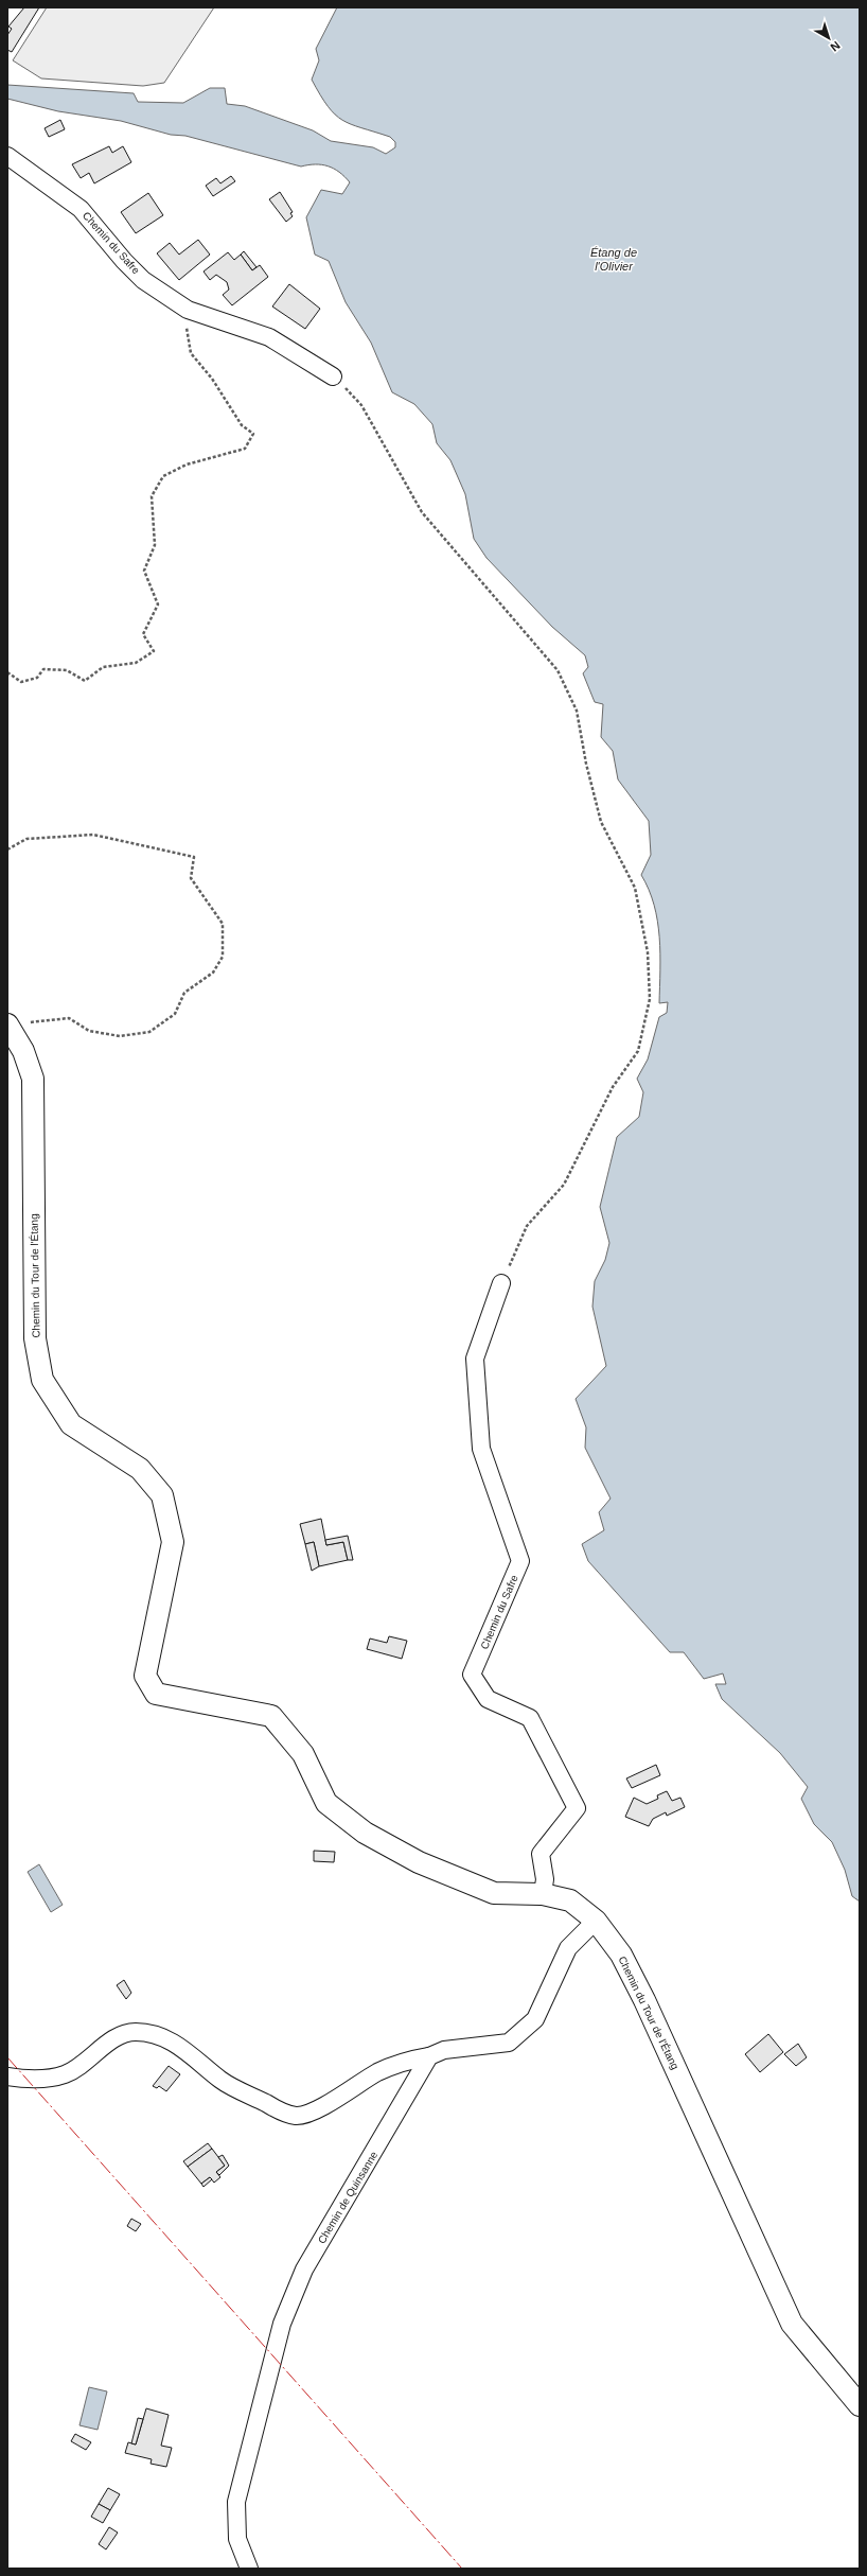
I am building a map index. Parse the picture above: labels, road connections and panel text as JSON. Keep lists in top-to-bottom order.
{
  "streets": {
    "street": ["Chemin du Safre", "Chemin du Tour de l'Étang", "Chemin de Quinsanne"]
  },
  "crossings": [
    ["Chemin du Safre", "Chemin du Tour de l'Étang"]
  ],
  "water": ["Étang de l'Olivier"],
  "north": "bottom right"
}
